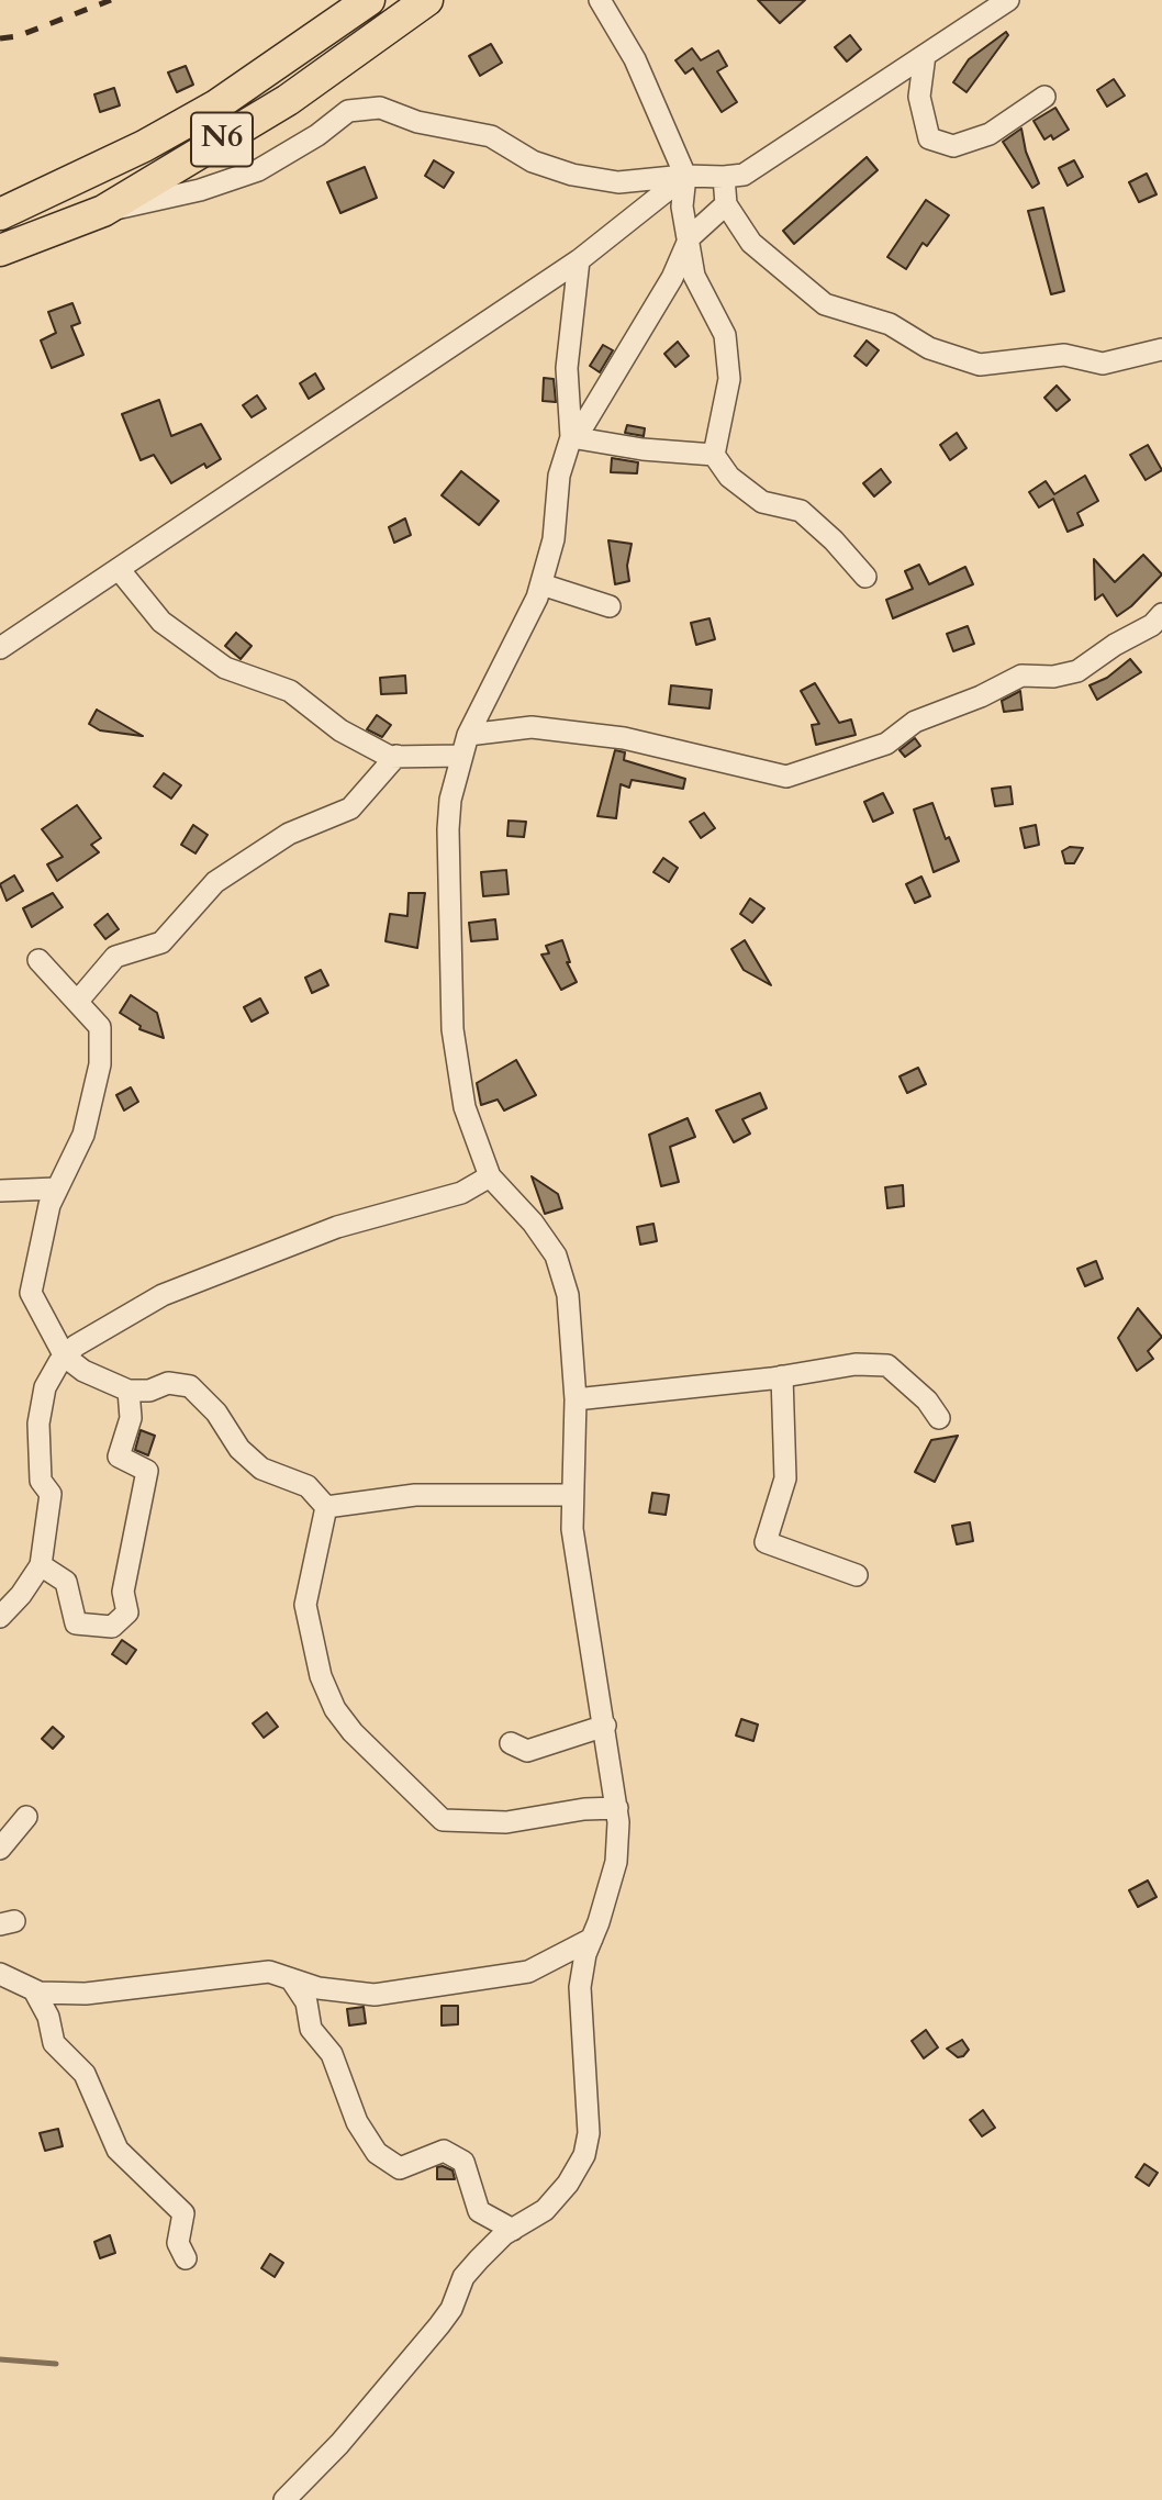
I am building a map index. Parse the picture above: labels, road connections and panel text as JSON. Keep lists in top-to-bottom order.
{
  "streets": {
    "highway": ["N6"]
  }
}
